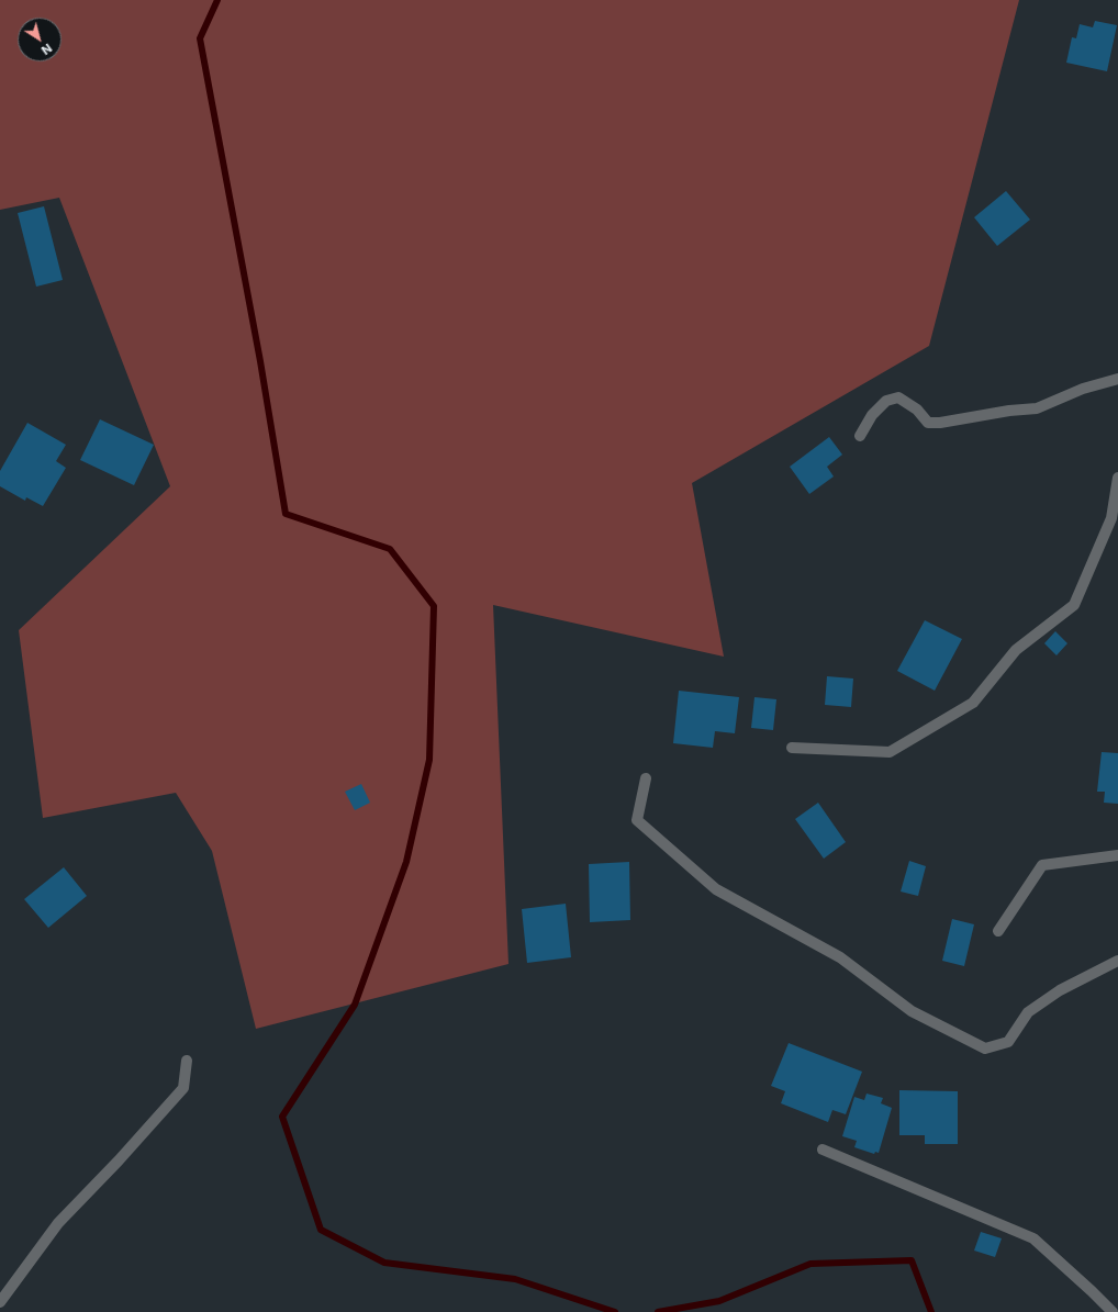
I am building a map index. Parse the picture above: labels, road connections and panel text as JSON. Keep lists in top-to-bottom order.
{
  "north": "bottom right"
}
